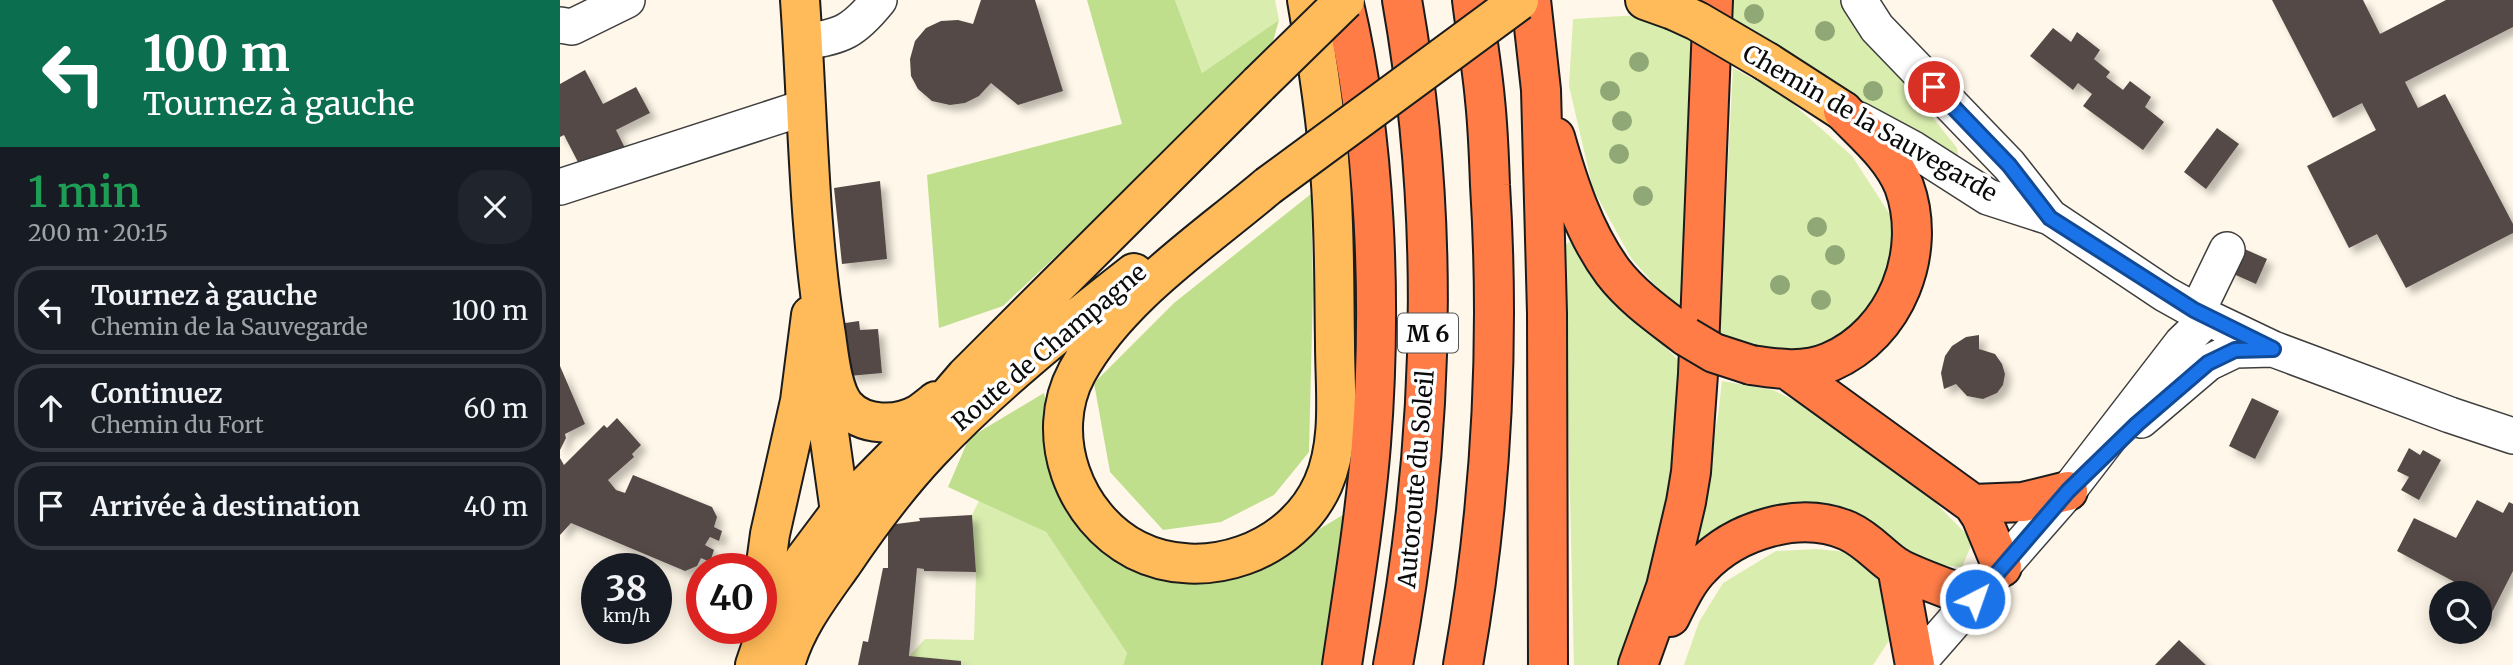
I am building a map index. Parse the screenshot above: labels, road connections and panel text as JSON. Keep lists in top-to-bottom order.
{
  "streets": {
    "highway": ["M 6", "Autoroute du Soleil"],
    "main road": ["Chemin de la Sauvegarde", "Route de Champagne"]
  },
  "page": {
    "turn": ["100 m", "Tournez à gauche"],
    "heading": ["1 min", "200 m · 20:15"],
    "list": [
      {
        "name": "Tournez à gauche",
        "note": "Chemin de la Sauvegarde",
        "value": "100 m"
      },
      {
        "name": "Continuez",
        "note": "Chemin du Fort",
        "value": "60 m"
      },
      {
        "name": "Arrivée à destination",
        "value": "40 m"
      }
    ],
    "speed": "38 km/h",
    "limit": "40"
  }
}
